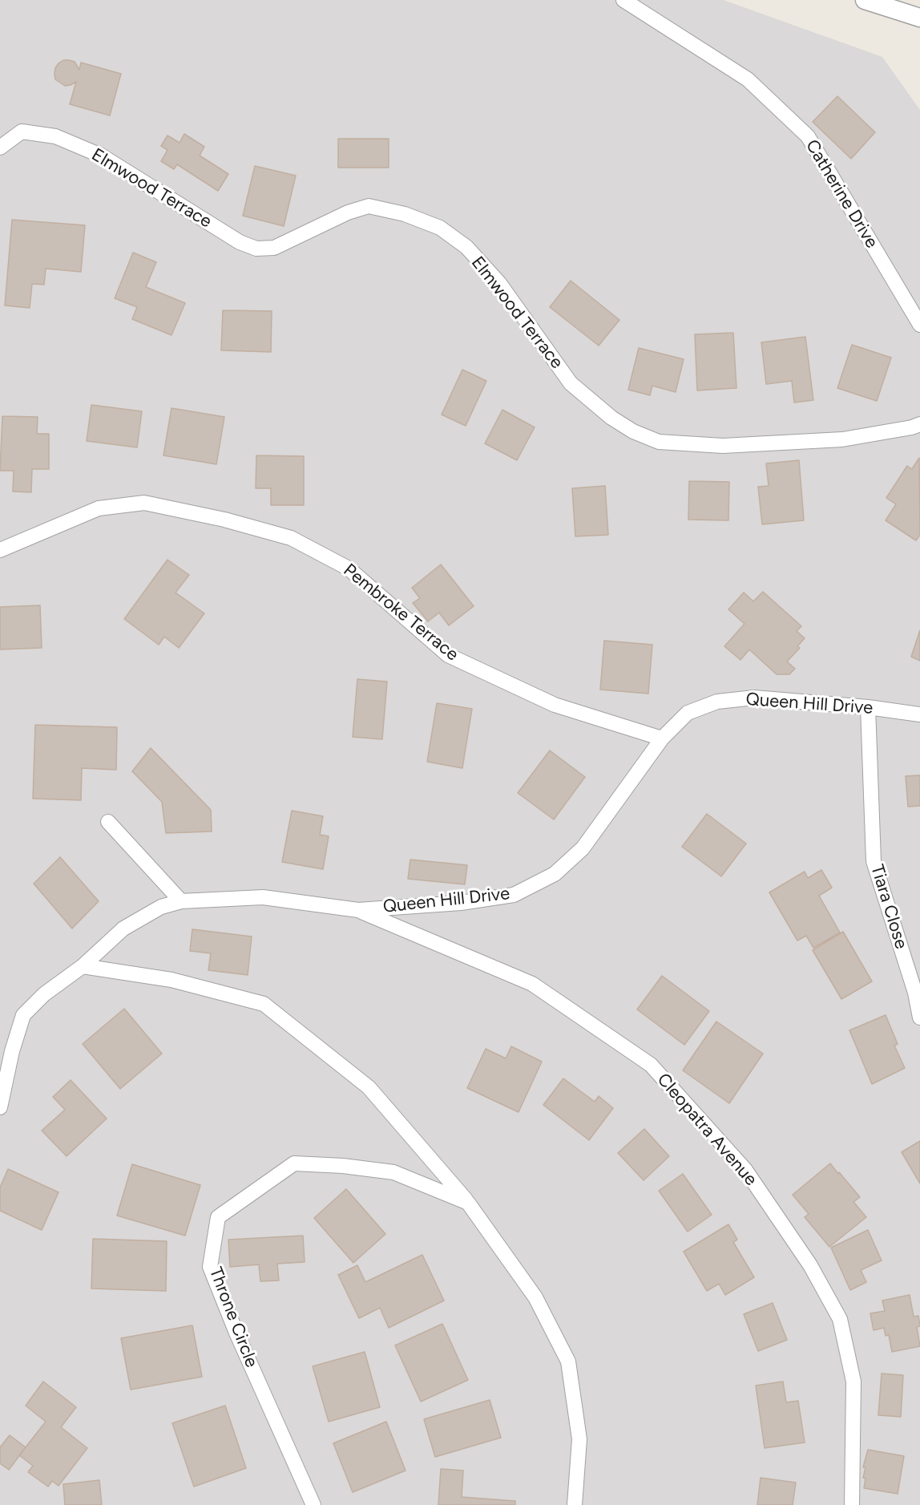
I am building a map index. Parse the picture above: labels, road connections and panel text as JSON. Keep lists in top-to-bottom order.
{
  "streets": {
    "street": [
      "Elmwood Terrace",
      "Catherine Drive",
      "Pembroke Terrace",
      "Queen Hill Drive",
      "Tiara Close",
      "Cleopatra Avenue",
      "Throne Circle"
    ]
  },
  "crossings": [
    ["Pembroke Terrace", "Queen Hill Drive"],
    ["Queen Hill Drive", "Tiara Close"],
    ["Queen Hill Drive", "Cleopatra Avenue"]
  ]
}
